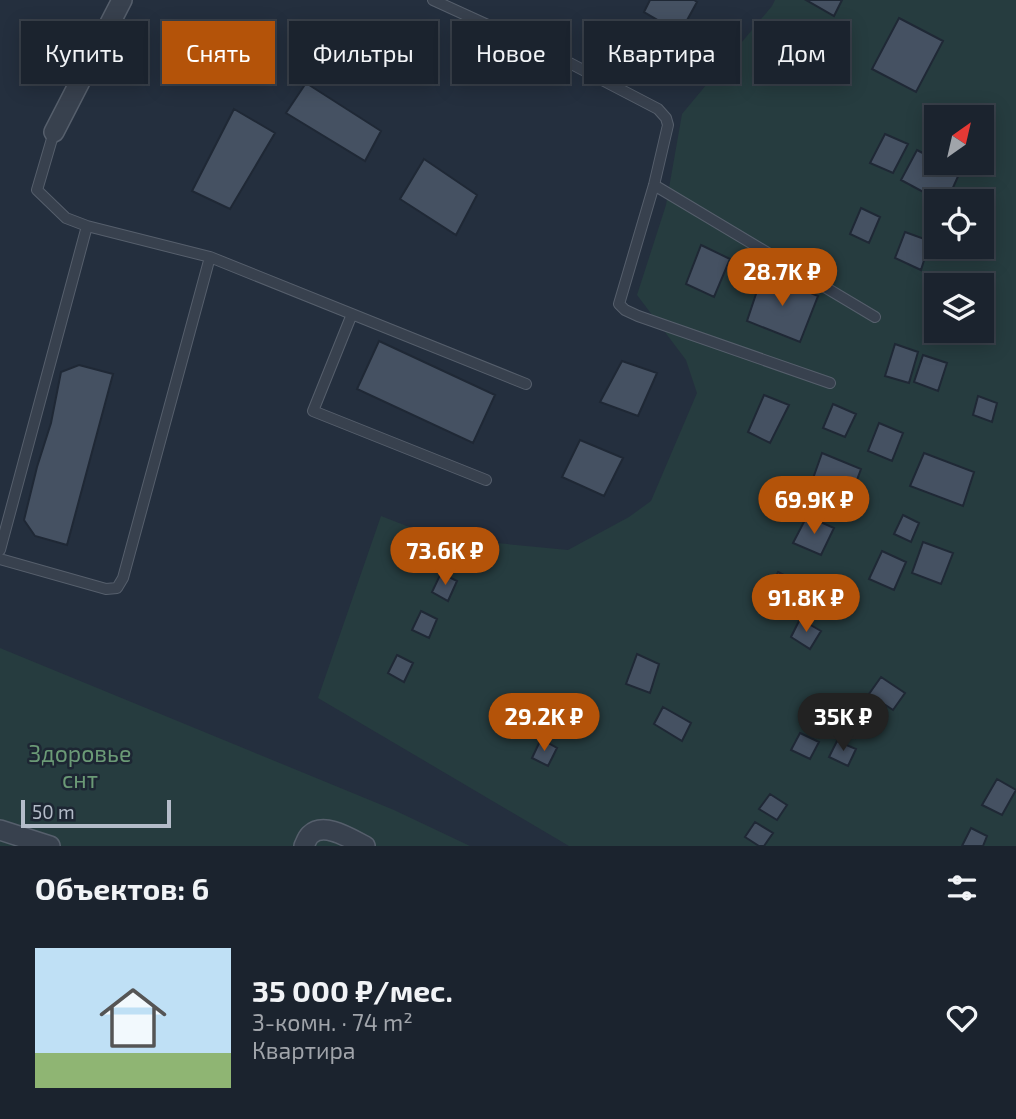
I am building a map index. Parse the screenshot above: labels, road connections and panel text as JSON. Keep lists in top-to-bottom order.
{
  "parks": ["Здоровье снт"],
  "scale_bar": "50 m",
  "north": "top right",
  "page": {
    "chip": [
      "Купить",
      "Снять",
      "Фильтры",
      "Новое",
      "Квартира",
      "Дом"
    ],
    "price": [
      "28.7K ₽",
      "69.9K ₽",
      "73.6K ₽",
      "91.8K ₽",
      "29.2K ₽",
      "35K ₽"
    ],
    "scale": "50 m",
    "heading": "Объектов: 6",
    "list": [
      {
        "name": "35 000 ₽/мес.",
        "note": "3-комн. · 74 m² · Квартира"
      }
    ]
  }
}
